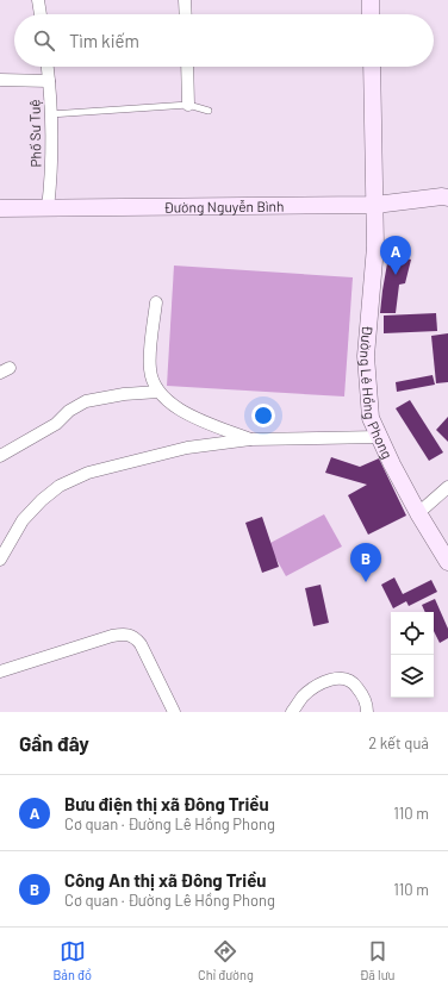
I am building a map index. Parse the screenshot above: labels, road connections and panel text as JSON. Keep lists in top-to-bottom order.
{
  "streets": {
    "street": ["Phố Sư Tuệ", "Đường Nguyễn Bình", "Đường Lê Hồng Phong"]
  },
  "crossings": [
    ["Phố Sư Tuệ", "Đường Nguyễn Bình"],
    ["Đường Nguyễn Bình", "Đường Lê Hồng Phong"]
  ],
  "page": {
    "search": "Tìm kiếm",
    "pins": ["A", "B"],
    "heading": ["Gần đây", "2 kết quả"],
    "list": [
      {
        "mark": "A",
        "name": "Bưu điện thị xã Đông Triều",
        "note": "Cơ quan · Đường Lê Hồng Phong",
        "value": "110 m"
      },
      {
        "mark": "B",
        "name": "Công An thị xã Đông Triều",
        "note": "Cơ quan · Đường Lê Hồng Phong",
        "value": "110 m"
      }
    ],
    "nav": ["Bản đồ", "Chỉ đường", "Đã lưu"]
  }
}
